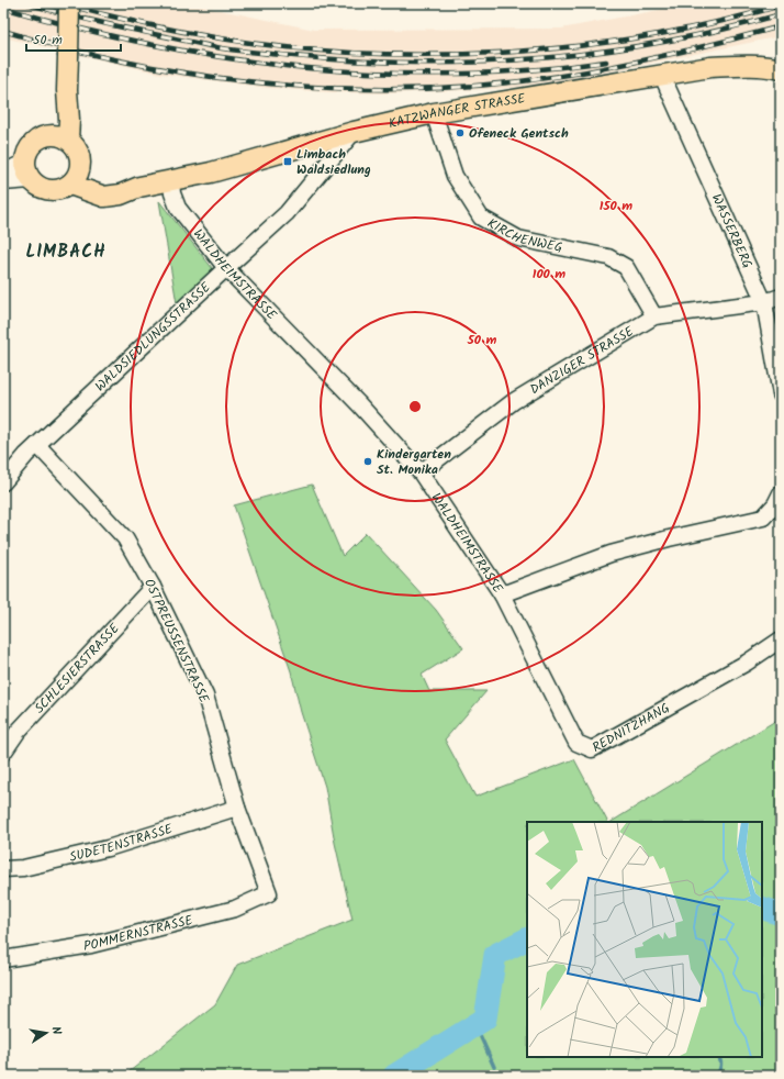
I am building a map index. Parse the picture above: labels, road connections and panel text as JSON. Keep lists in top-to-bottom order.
{
  "streets": {
    "main road": ["KATZWANGER STRASSE"],
    "street": [
      "WASSERBERG",
      "KIRCHENWEG",
      "WALDHEIMSTRASSE",
      "WALDSIEDLUNGSSTRASSE",
      "DANZIGER STRASSE",
      "OSTPREUSSENSTRASSE",
      "SCHLESIERSTRASSE",
      "REDNITZHANG",
      "SUDETENSTRASSE",
      "POMMERNSTRASSE"
    ]
  },
  "crossings": [
    ["KATZWANGER STRASSE", "WASSERBERG"],
    ["KATZWANGER STRASSE", "KIRCHENWEG"],
    ["KATZWANGER STRASSE", "WALDHEIMSTRASSE"],
    ["KATZWANGER STRASSE", "WALDSIEDLUNGSSTRASSE"],
    ["WASSERBERG", "DANZIGER STRASSE"],
    ["KIRCHENWEG", "DANZIGER STRASSE"],
    ["WALDHEIMSTRASSE", "WALDSIEDLUNGSSTRASSE"],
    ["WALDHEIMSTRASSE", "DANZIGER STRASSE"],
    ["WALDHEIMSTRASSE", "REDNITZHANG"],
    ["WALDSIEDLUNGSSTRASSE", "OSTPREUSSENSTRASSE"],
    ["OSTPREUSSENSTRASSE", "SCHLESIERSTRASSE"],
    ["OSTPREUSSENSTRASSE", "SUDETENSTRASSE"],
    ["OSTPREUSSENSTRASSE", "POMMERNSTRASSE"]
  ],
  "districts": ["LIMBACH"],
  "places": {
    "other": ["Ofeneck Gentsch", "Kindergarten St. Monika"],
    "transit": ["Limbach Waldsiedlung"]
  },
  "scale_bar": "50 m",
  "north": "right",
  "rings": ["150 m", "100 m", "50 m"]
}
